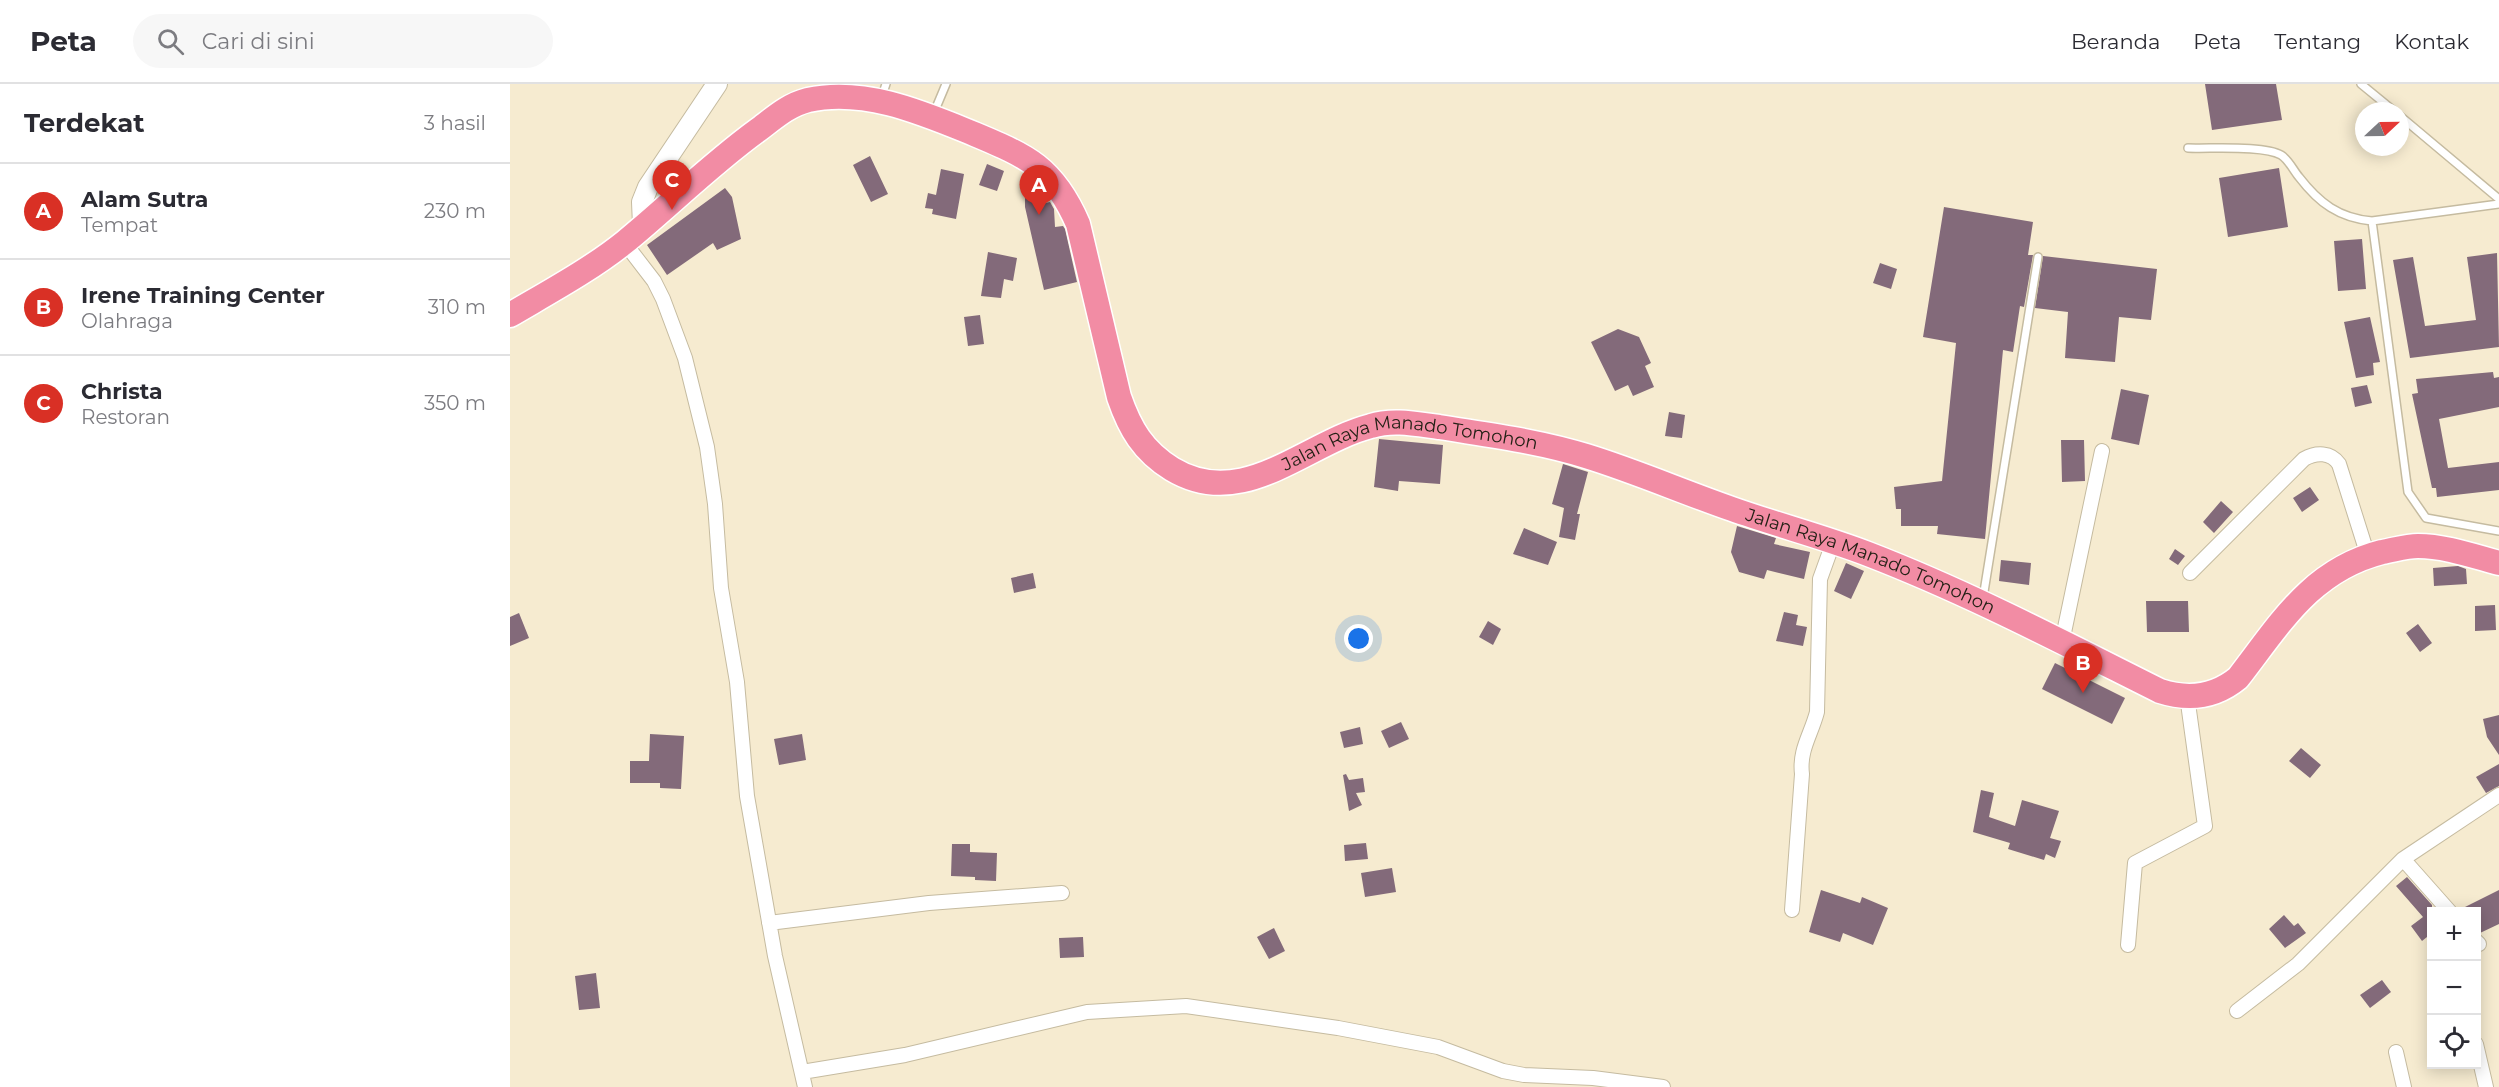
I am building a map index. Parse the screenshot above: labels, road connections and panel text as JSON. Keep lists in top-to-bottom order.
{
  "streets": {
    "highway": ["Jalan Raya Manado Tomohon"]
  },
  "north": "right",
  "page": {
    "header": "Peta",
    "search": "Cari di sini",
    "nav": [
      "Beranda",
      "Peta",
      "Tentang",
      "Kontak"
    ],
    "heading": ["Terdekat", "3 hasil"],
    "pins": ["C", "A", "B"],
    "list": [
      {
        "mark": "A",
        "name": "Alam Sutra",
        "note": "Tempat",
        "value": "230 m"
      },
      {
        "mark": "B",
        "name": "Irene Training Center",
        "note": "Olahraga",
        "value": "310 m"
      },
      {
        "mark": "C",
        "name": "Christa",
        "note": "Restoran",
        "value": "350 m"
      }
    ],
    "map_buttons": ["+", "−"]
  }
}
